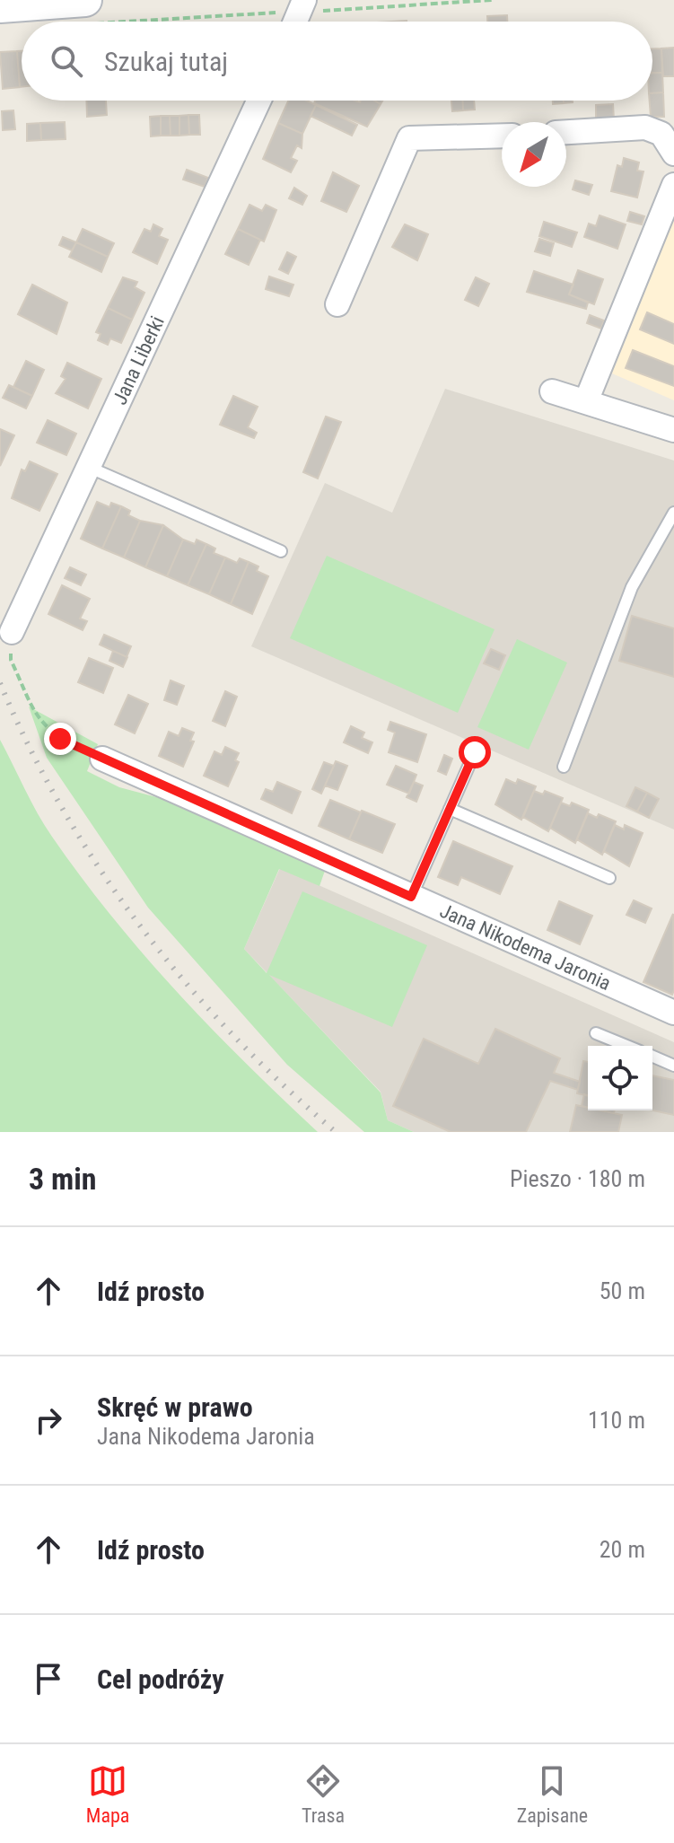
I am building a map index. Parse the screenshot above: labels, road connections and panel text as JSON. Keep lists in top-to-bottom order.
{
  "streets": {
    "street": ["Jana Liberki", "Jana Nikodema Jaronia"]
  },
  "north": "bottom left",
  "page": {
    "search": "Szukaj tutaj",
    "heading": ["3 min", "Pieszo · 180 m"],
    "list": [
      ["Idź prosto", "50 m"],
      ["Skręć w prawo", "Jana Nikodema Jaronia", "110 m"],
      ["Idź prosto", "20 m"],
      "Cel podróży"
    ],
    "nav": ["Mapa", "Trasa", "Zapisane"]
  }
}
